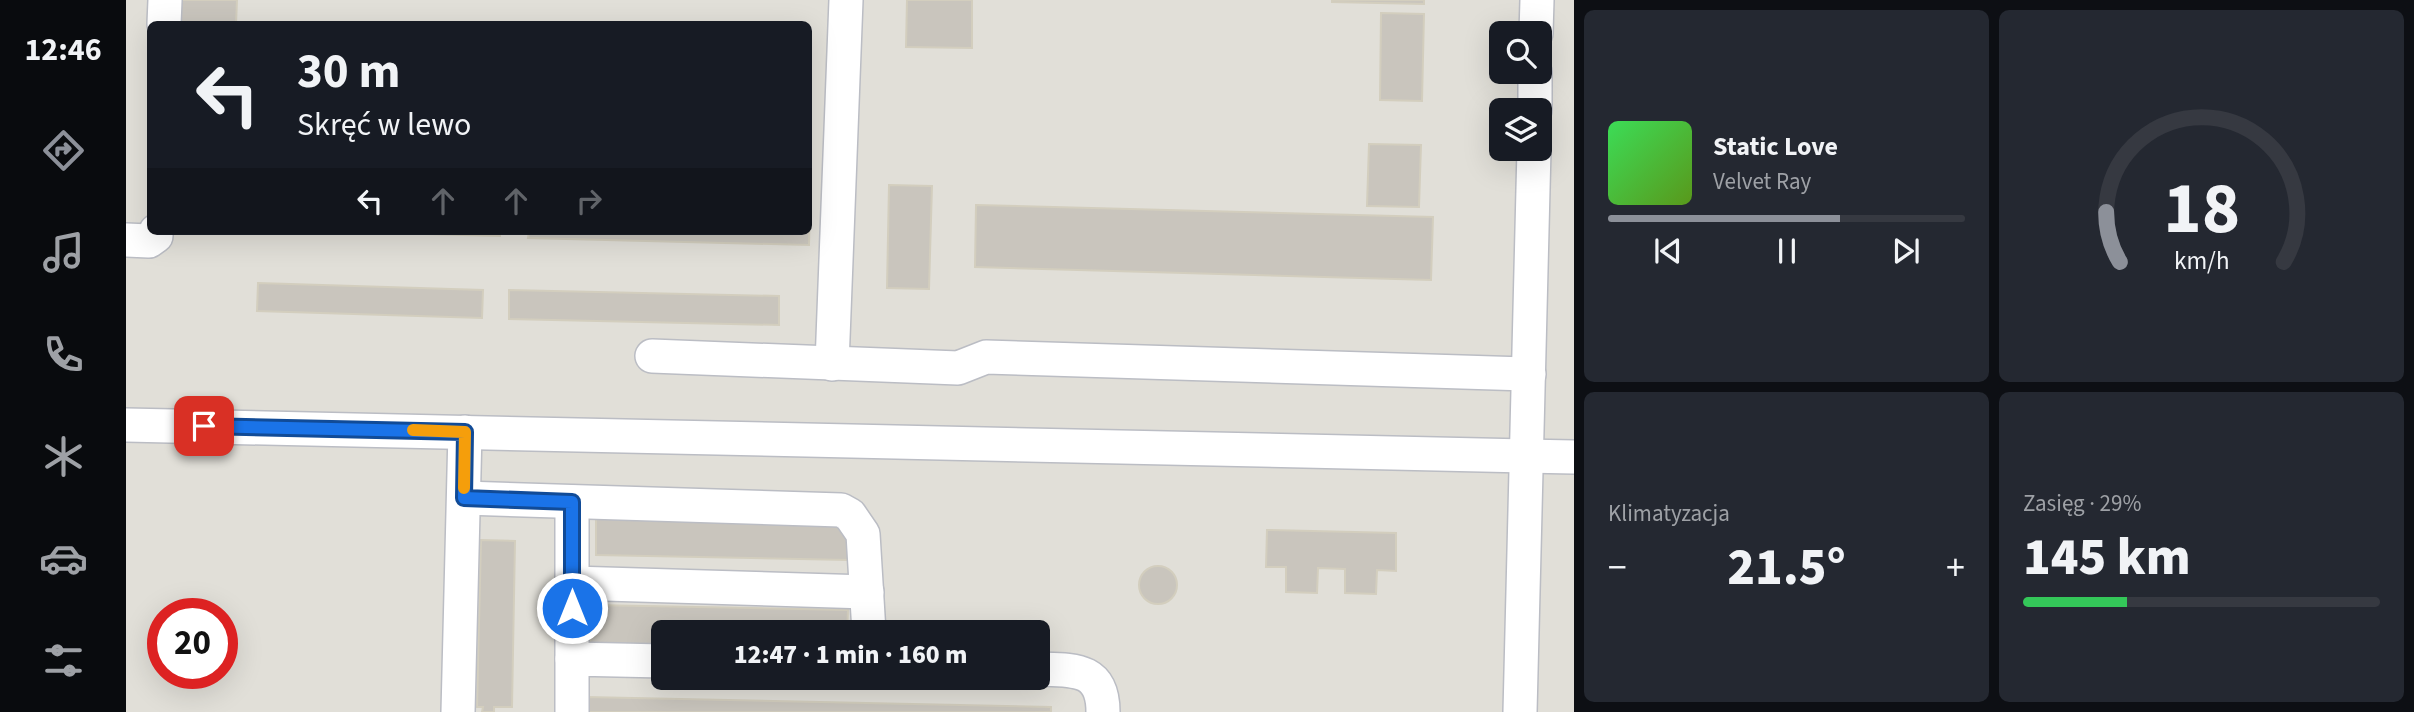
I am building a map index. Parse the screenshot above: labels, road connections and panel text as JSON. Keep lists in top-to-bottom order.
{
  "page": {
    "tabs": "12:46",
    "turn": ["30 m", "Skręć w lewo"],
    "song": ["Static Love", "Velvet Ray"],
    "tile": [
      "Klimatyzacja",
      ["Zasięg · 29%", "145 km"]
    ],
    "heat": ["−", "21.5°", "+"],
    "limit": "20",
    "trip": "12:47 · 1 min · 160 m",
    "gauge": ["18", "km/h"]
  }
}
